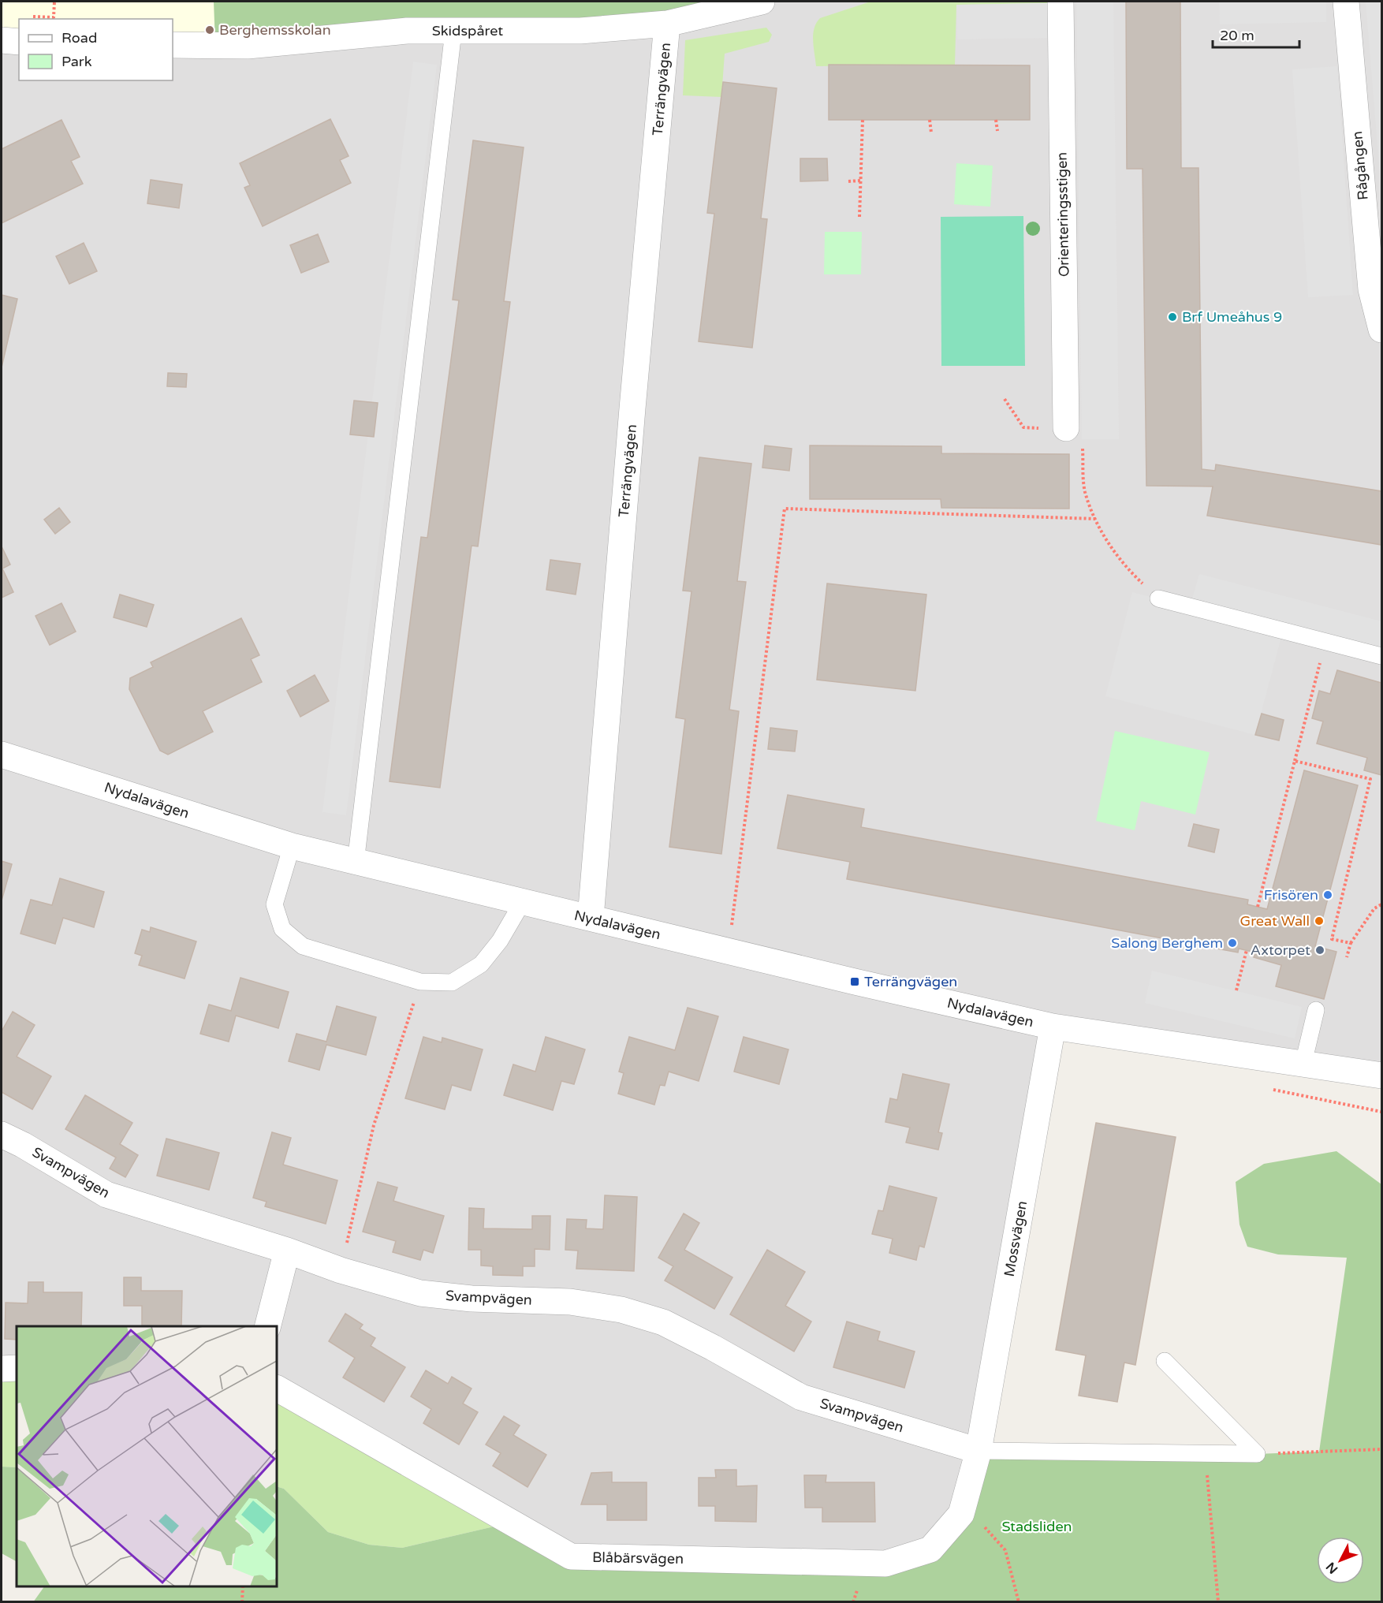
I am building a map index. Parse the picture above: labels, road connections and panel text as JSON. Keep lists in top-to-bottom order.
{
  "streets": {
    "street": [
      "Skidspåret",
      "Terrängvägen",
      "Rågången",
      "Orienteringsstigen",
      "Nydalavägen",
      "Svampvägen",
      "Mossvägen",
      "Blåbärsvägen"
    ]
  },
  "crossings": [
    ["Skidspåret", "Terrängvägen"],
    ["Terrängvägen", "Nydalavägen"],
    ["Nydalavägen", "Mossvägen"],
    ["Svampvägen", "Mossvägen"],
    ["Svampvägen", "Blåbärsvägen"],
    ["Mossvägen", "Blåbärsvägen"]
  ],
  "parks": ["Stadsliden"],
  "places": {
    "other": [
      "Berghemsskolan",
      "Brf Umeåhus 9",
      "Frisören",
      "Great Wall",
      "Salong Berghem",
      "Axtorpet"
    ],
    "transit": ["Terrängvägen"]
  },
  "legend": ["Road", "Park"],
  "scale_bar": "20 m",
  "north": "bottom left"
}
